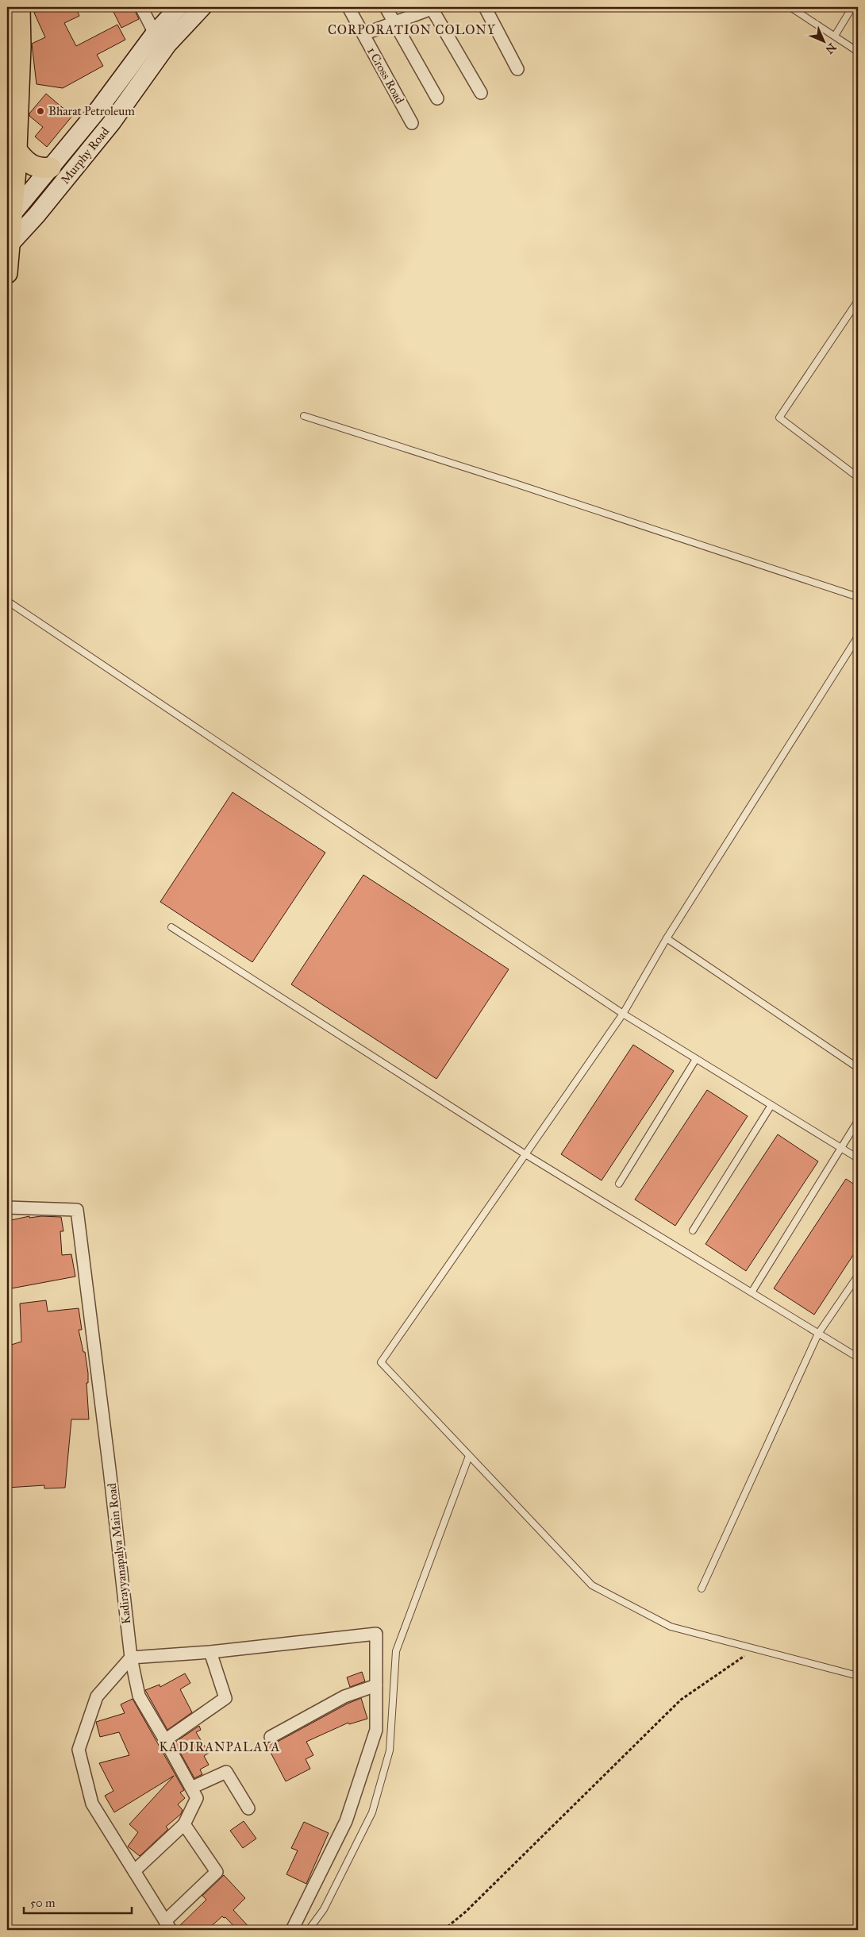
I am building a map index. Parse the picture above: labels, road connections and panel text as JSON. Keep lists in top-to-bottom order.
{
  "streets": {
    "main road": ["Murphy Road"],
    "street": ["1 Cross Road", "Kadirayyanapalya Main Road"]
  },
  "districts": ["CORPORATION COLONY", "KADIRANPALAYA"],
  "places": ["Bharat Petroleum"],
  "scale_bar": "50 m",
  "north": "bottom right"
}
